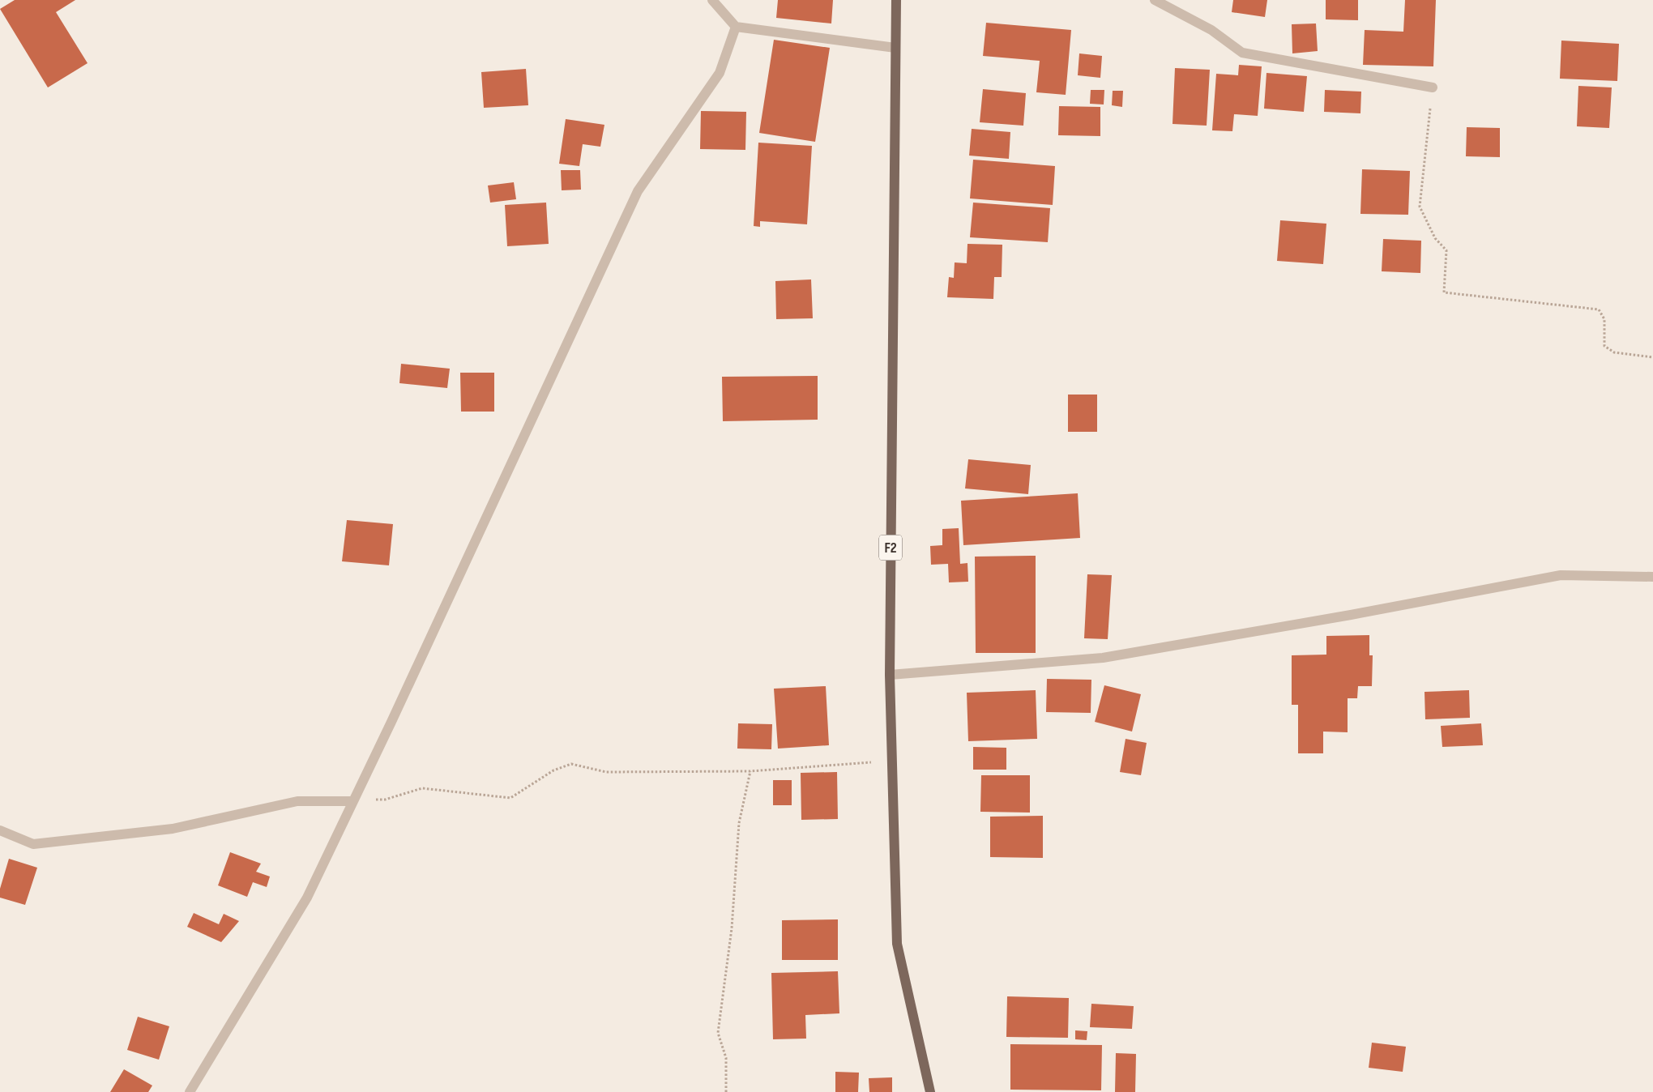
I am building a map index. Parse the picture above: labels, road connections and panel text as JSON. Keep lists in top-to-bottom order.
{
  "streets": {
    "main road": ["F2"]
  }
}
